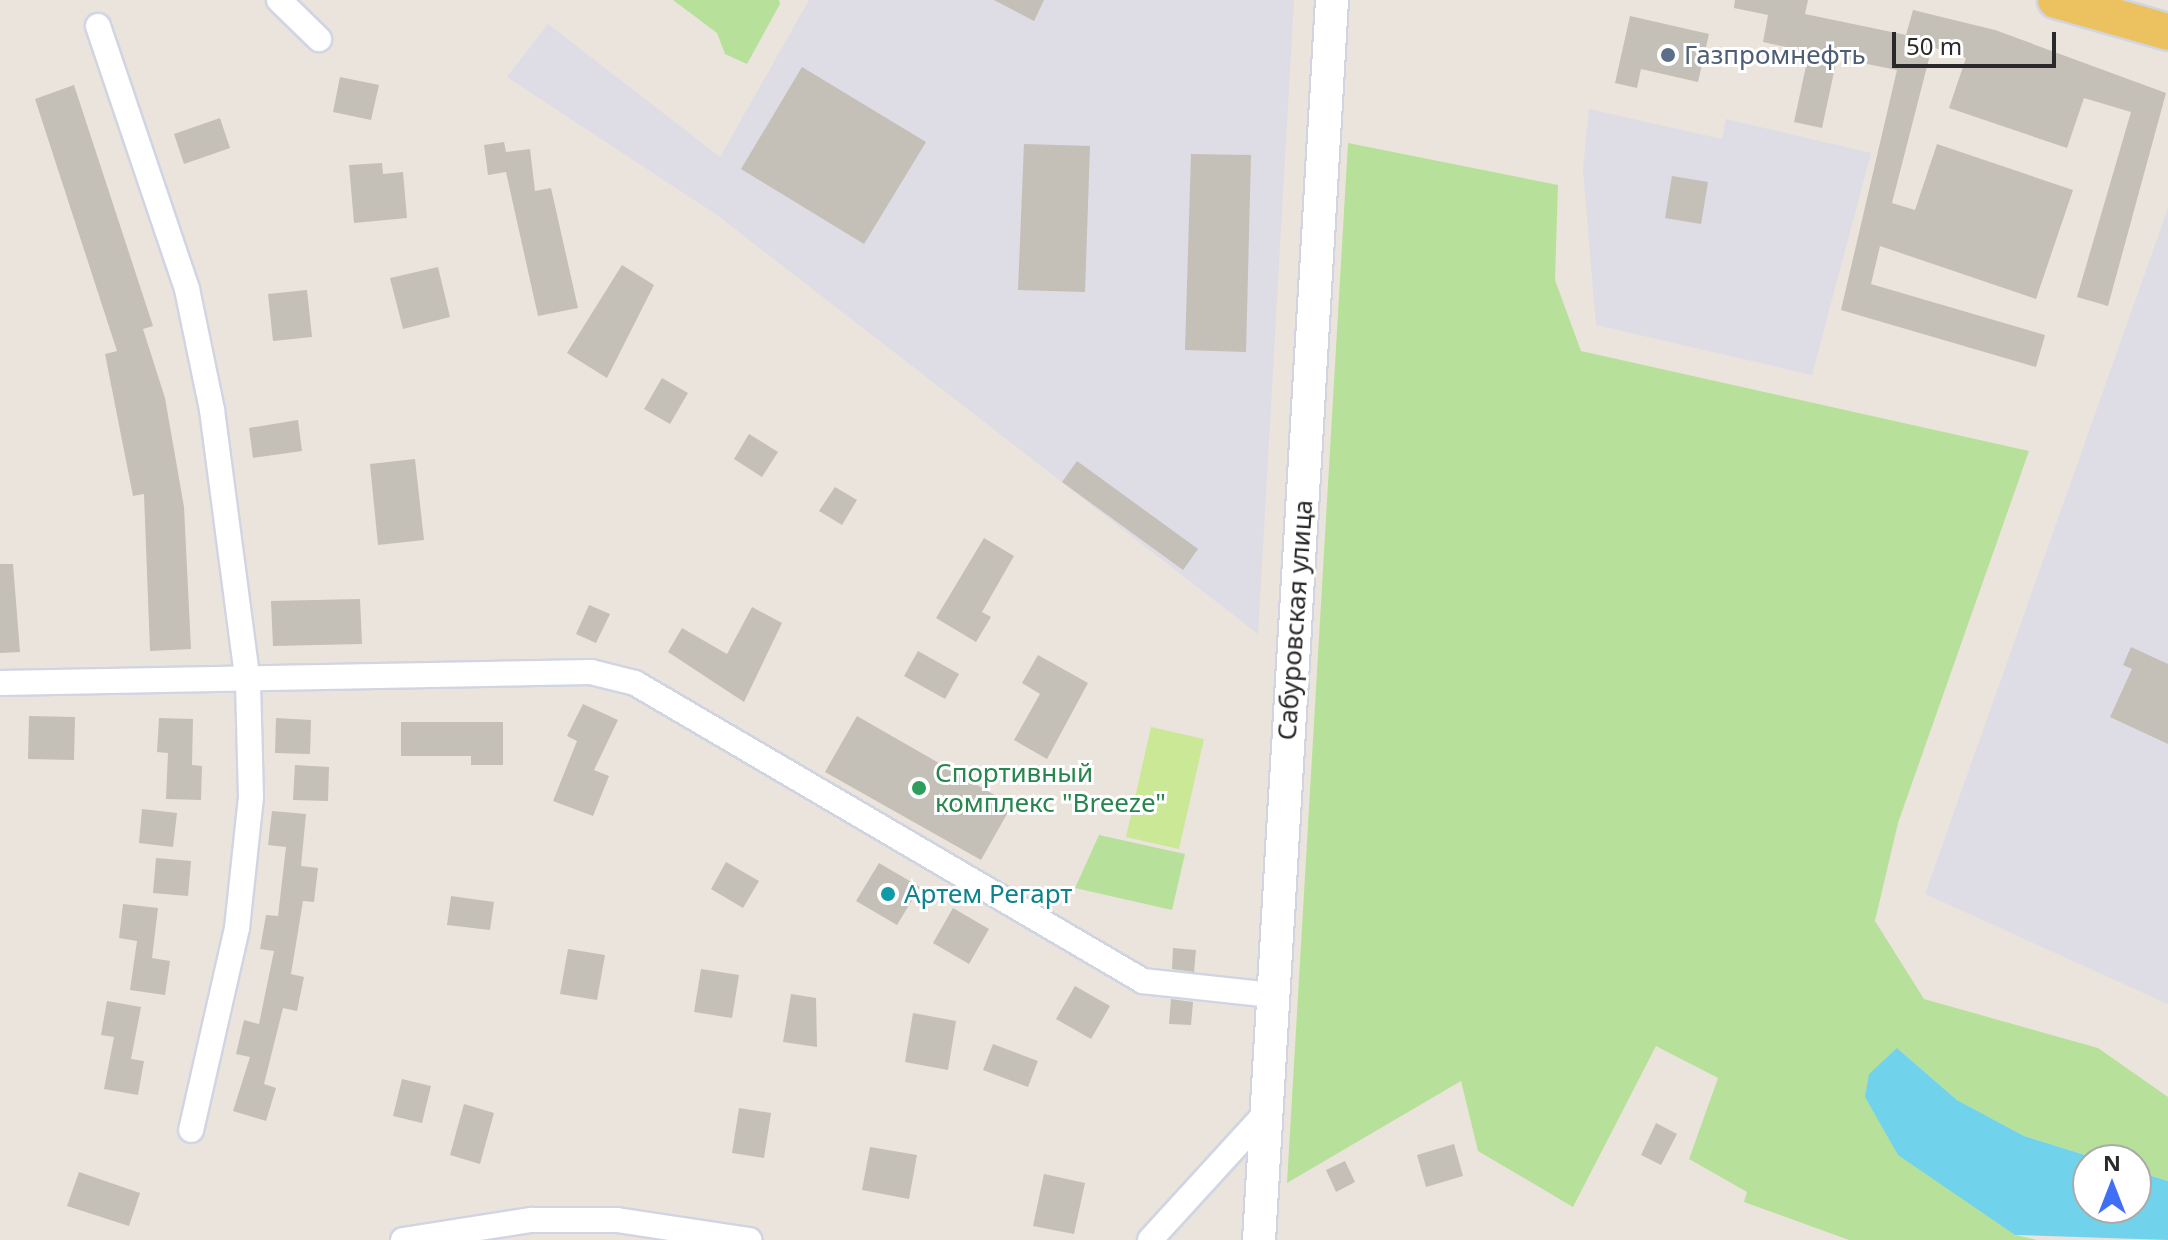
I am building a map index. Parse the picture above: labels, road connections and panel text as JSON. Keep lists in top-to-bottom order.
{
  "streets": {
    "street": ["Сабуровская улица"]
  },
  "places": ["Газпромнефть", "Спортивный комплекс \"Breeze\"", "Артем Регарт"],
  "scale_bar": "50 m",
  "north": "top"
}
